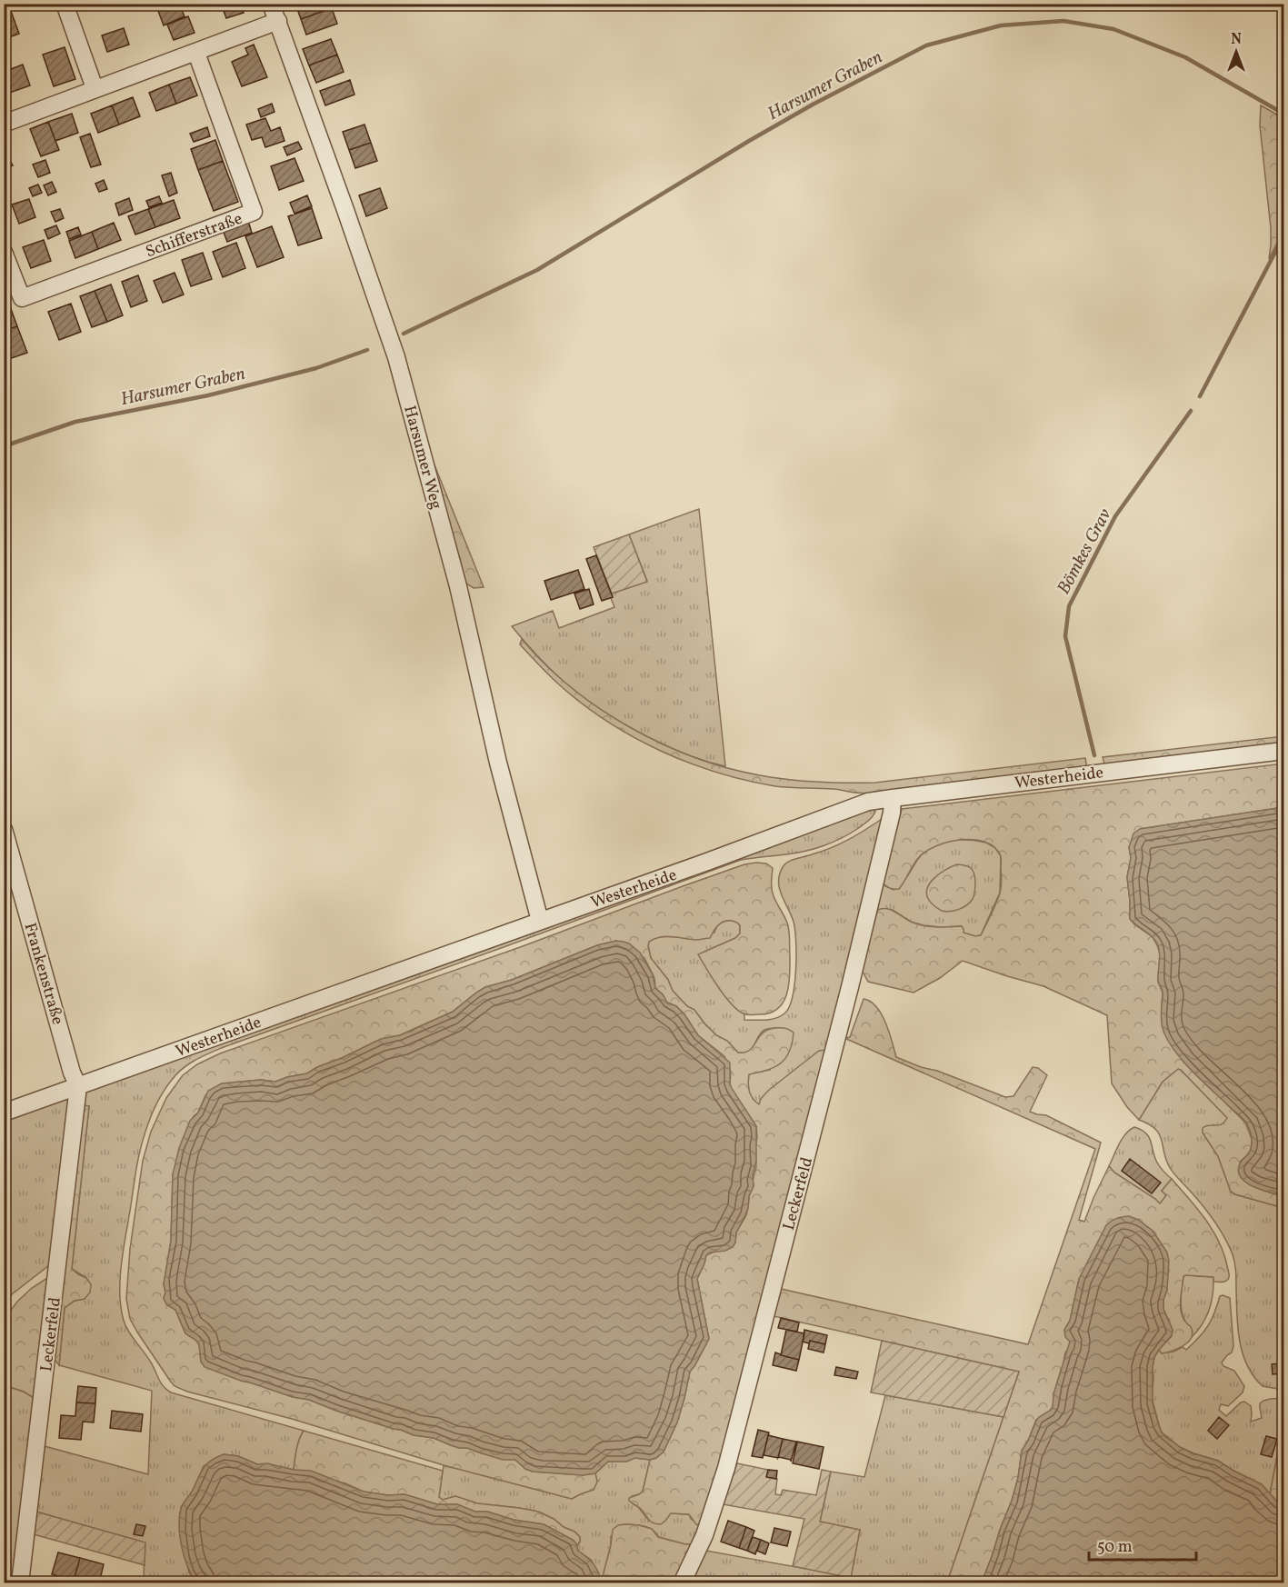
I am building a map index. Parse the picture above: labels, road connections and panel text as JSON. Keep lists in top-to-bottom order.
{
  "streets": {
    "street": [
      "Schifferstraße",
      "Harsumer Weg",
      "Westerheide",
      "Frankenstraße",
      "Leckerfeld"
    ]
  },
  "crossings": [
    ["Harsumer Weg", "Westerheide"],
    ["Westerheide", "Frankenstraße"],
    ["Westerheide", "Leckerfeld"],
    ["Frankenstraße", "Leckerfeld"]
  ],
  "water": ["Harsumer Graben", "Bömkes Grav"],
  "scale_bar": "50 m",
  "north": "top"
}
